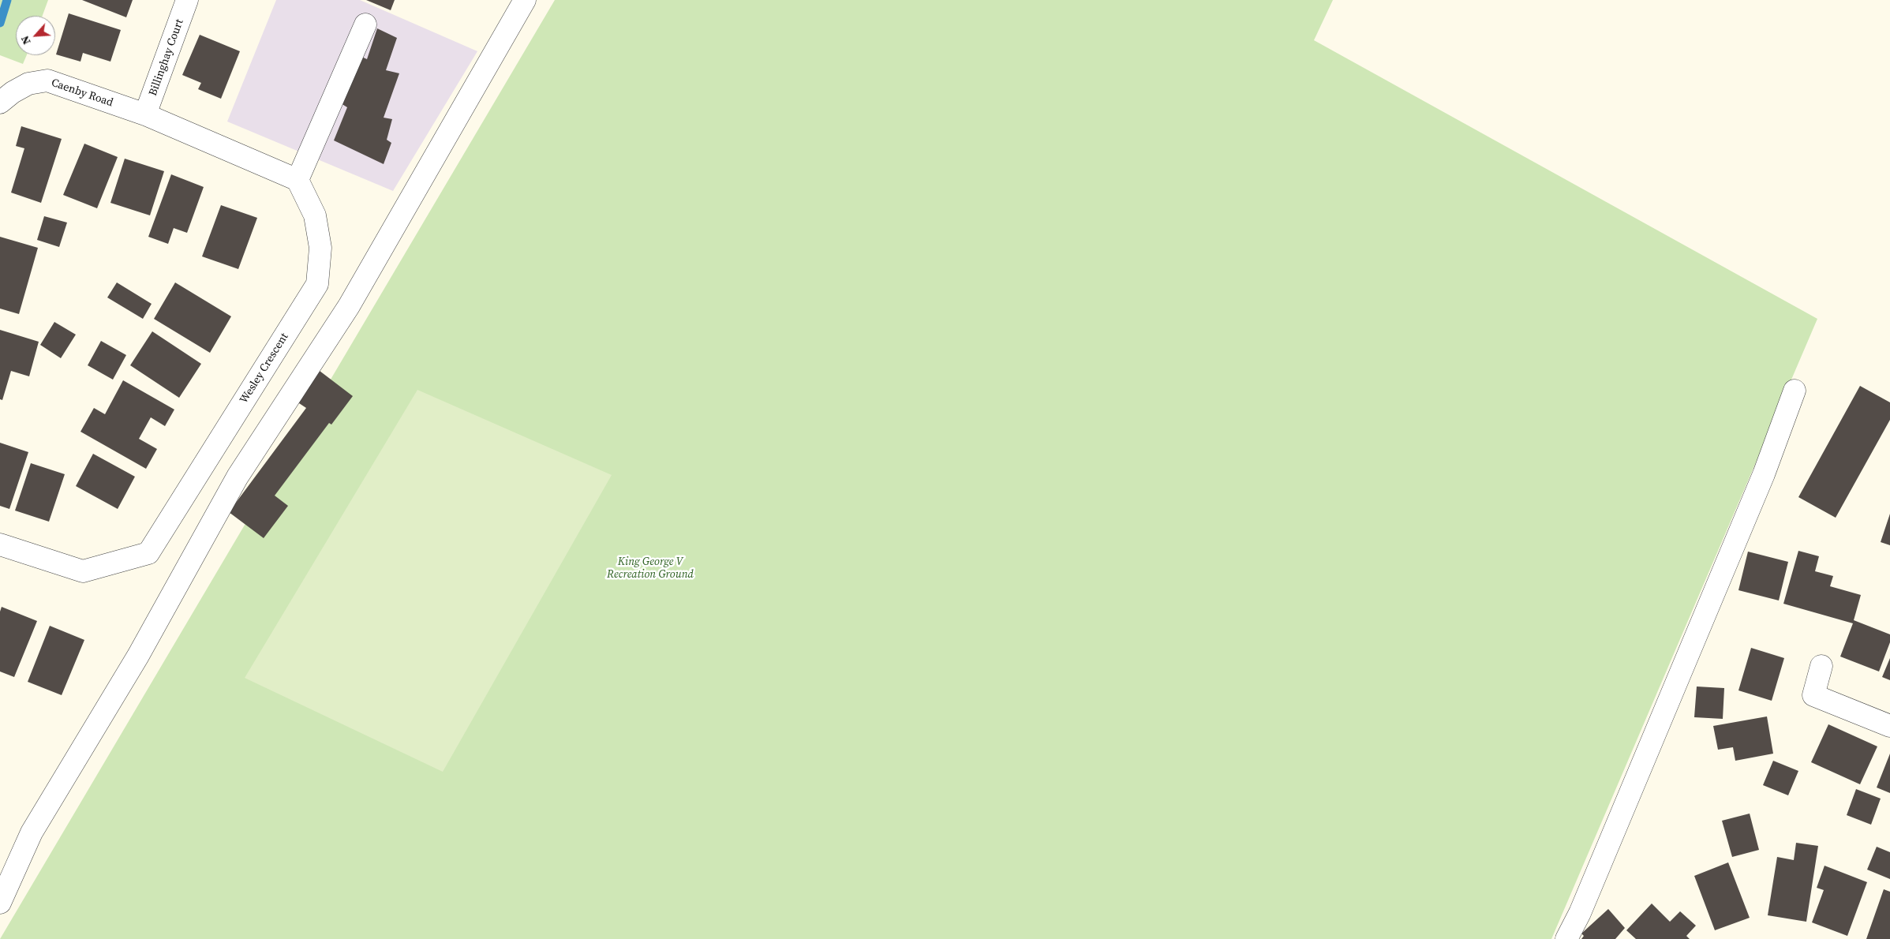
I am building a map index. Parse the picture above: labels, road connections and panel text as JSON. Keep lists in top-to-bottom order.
{
  "streets": {
    "street": ["Billinghay Court", "Caenby Road", "Wesley Crescent"]
  },
  "crossings": [
    ["Billinghay Court", "Caenby Road"]
  ],
  "parks": ["King George V Recreation Ground"],
  "north": "bottom left"
}
